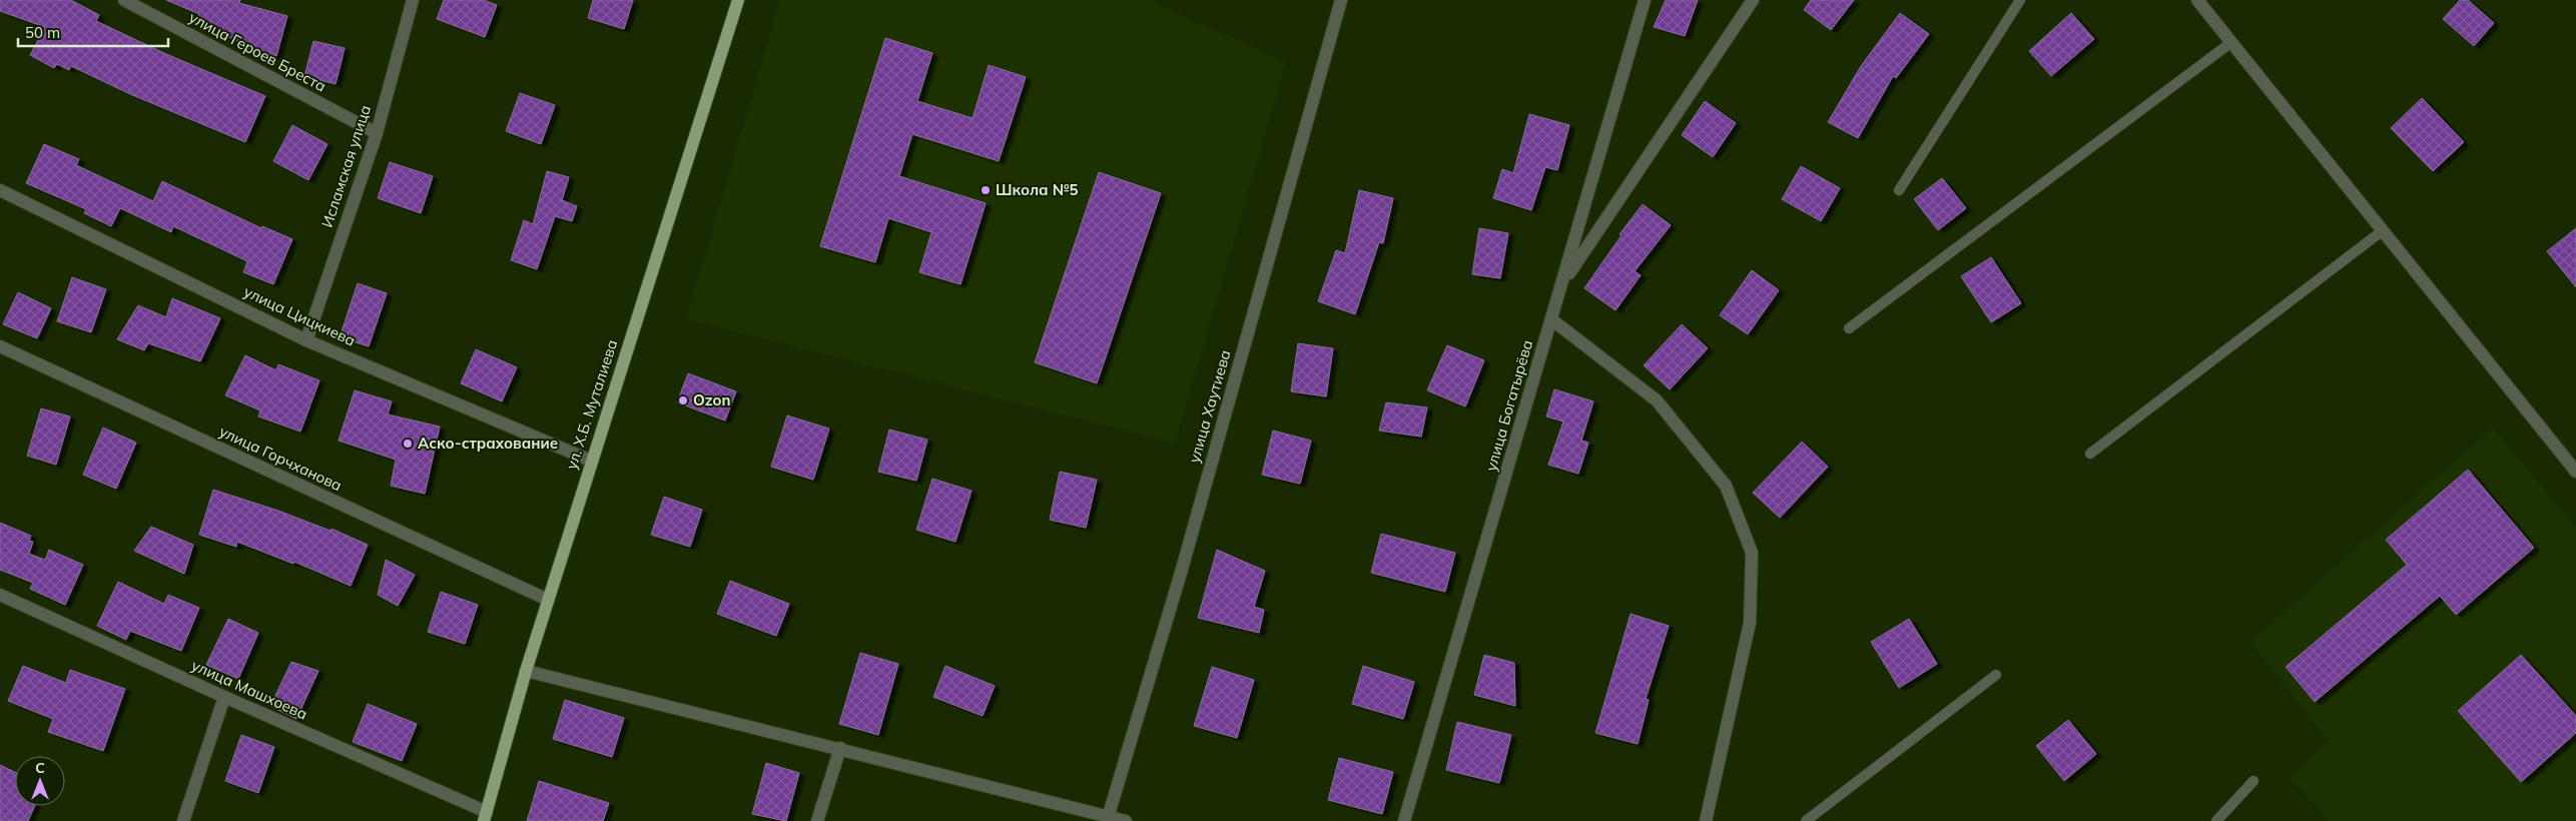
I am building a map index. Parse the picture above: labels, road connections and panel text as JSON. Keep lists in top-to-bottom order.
{
  "streets": {
    "main road": ["ул. Х.Б. Муталиева"],
    "street": [
      "улица Героев Бреста",
      "Исламская улица",
      "улица Цицкиева",
      "улица Богатырёва",
      "улица Хаутиева",
      "улица Горчханова",
      "улица Машхоева"
    ]
  },
  "crossings": [
    ["улица Героев Бреста", "Исламская улица"],
    ["Исламская улица", "улица Цицкиева"],
    ["улица Цицкиева", "ул. Х.Б. Муталиева"],
    ["ул. Х.Б. Муталиева", "улица Горчханова"],
    ["ул. Х.Б. Муталиева", "улица Машхоева"]
  ],
  "places": ["Школа №5", "Ozon", "Аско-страхование"],
  "scale_bar": "50 m",
  "north": "top"
}
